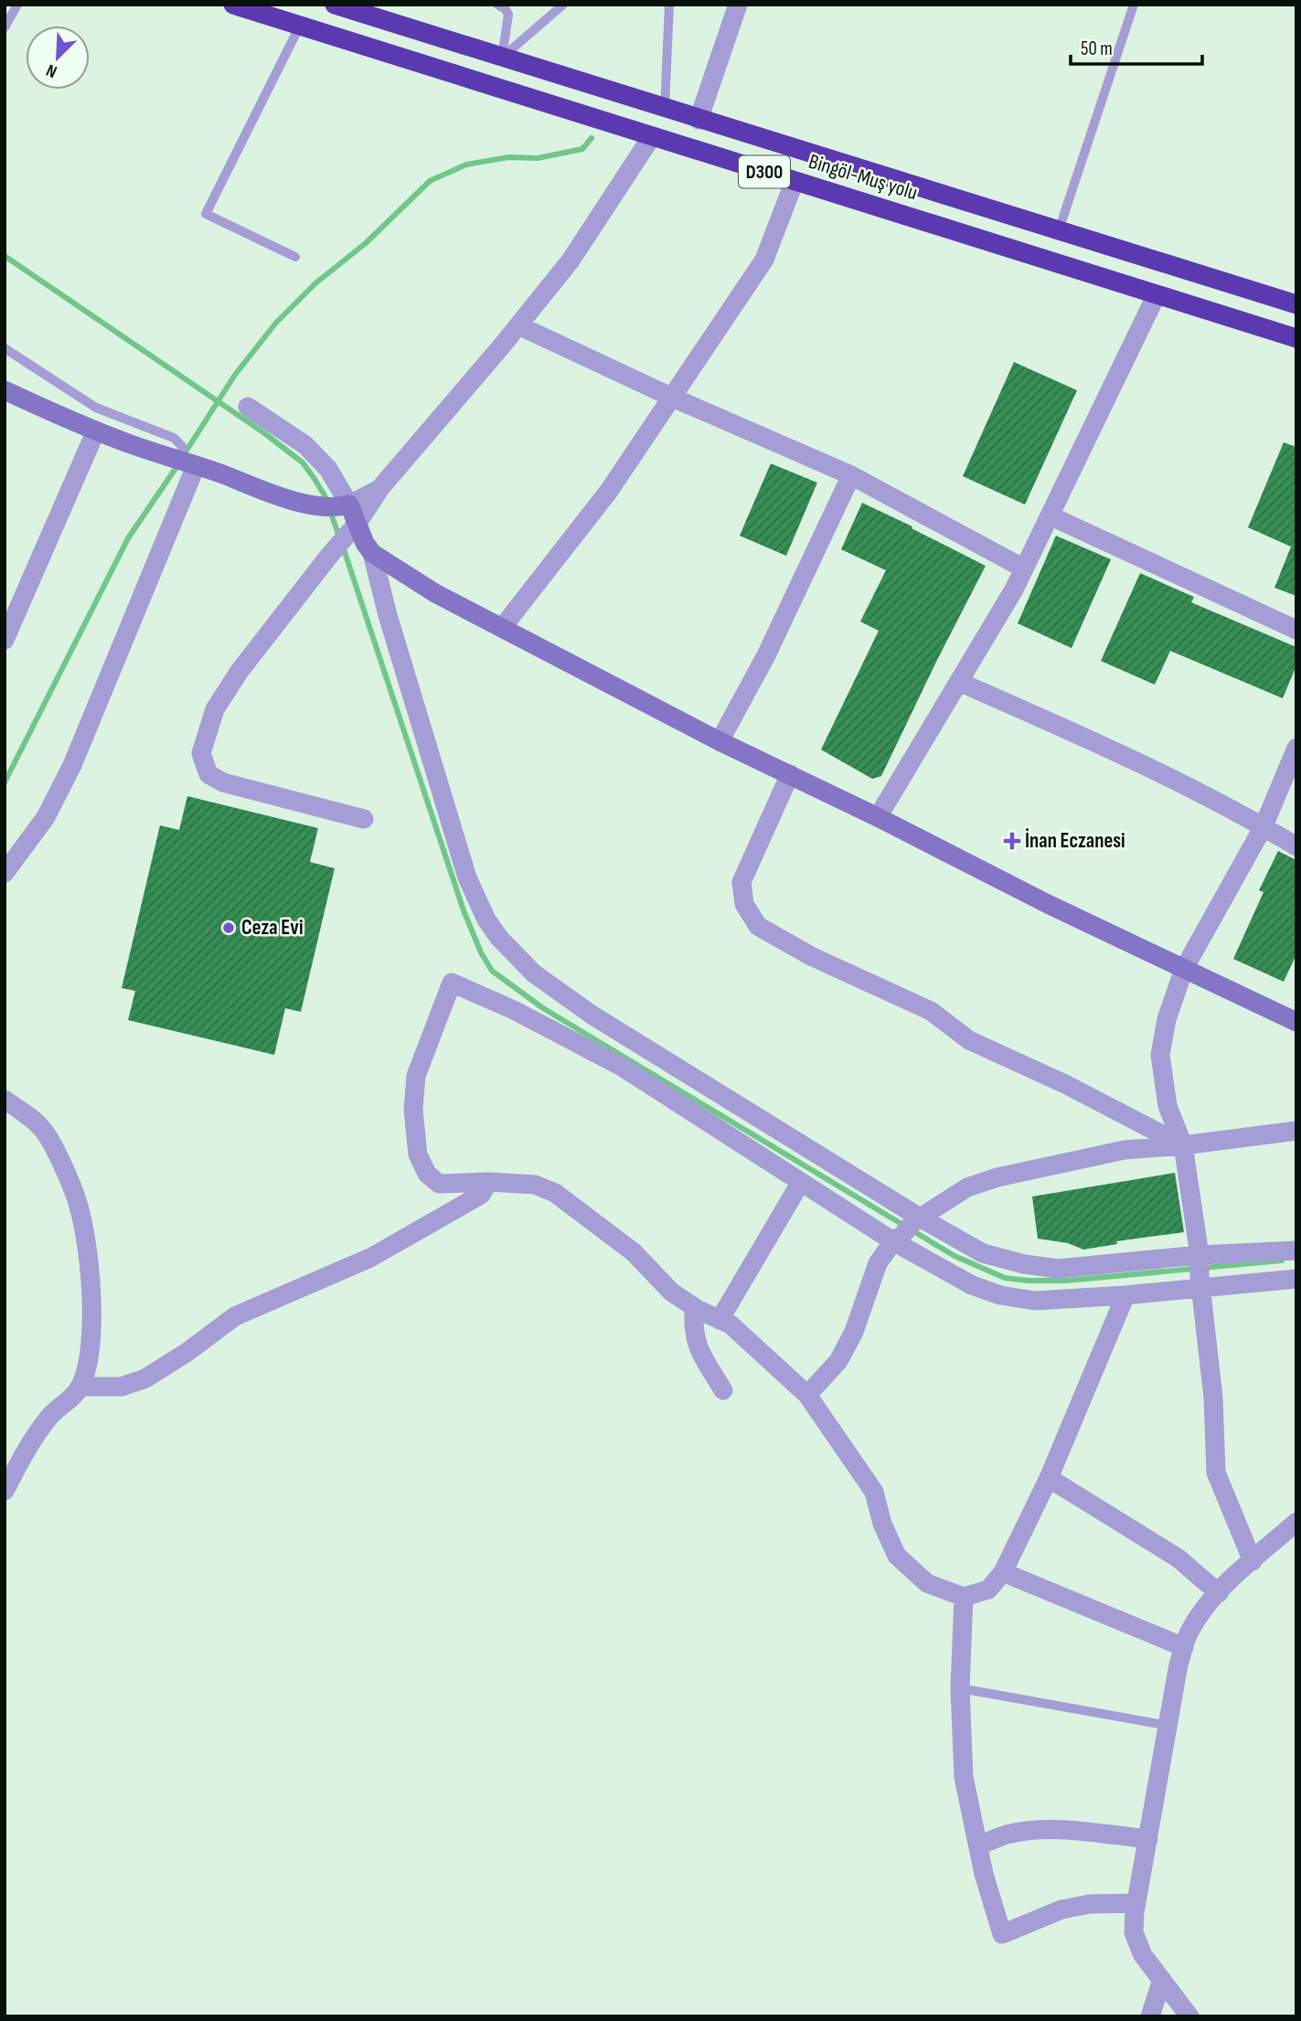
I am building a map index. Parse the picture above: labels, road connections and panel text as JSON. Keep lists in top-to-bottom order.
{
  "streets": {
    "highway": ["D300", "Bingöl-Muş yolu"]
  },
  "places": {
    "health": ["İnan Eczanesi"],
    "other": ["Ceza Evi"]
  },
  "scale_bar": "50 m",
  "north": "bottom left"
}
